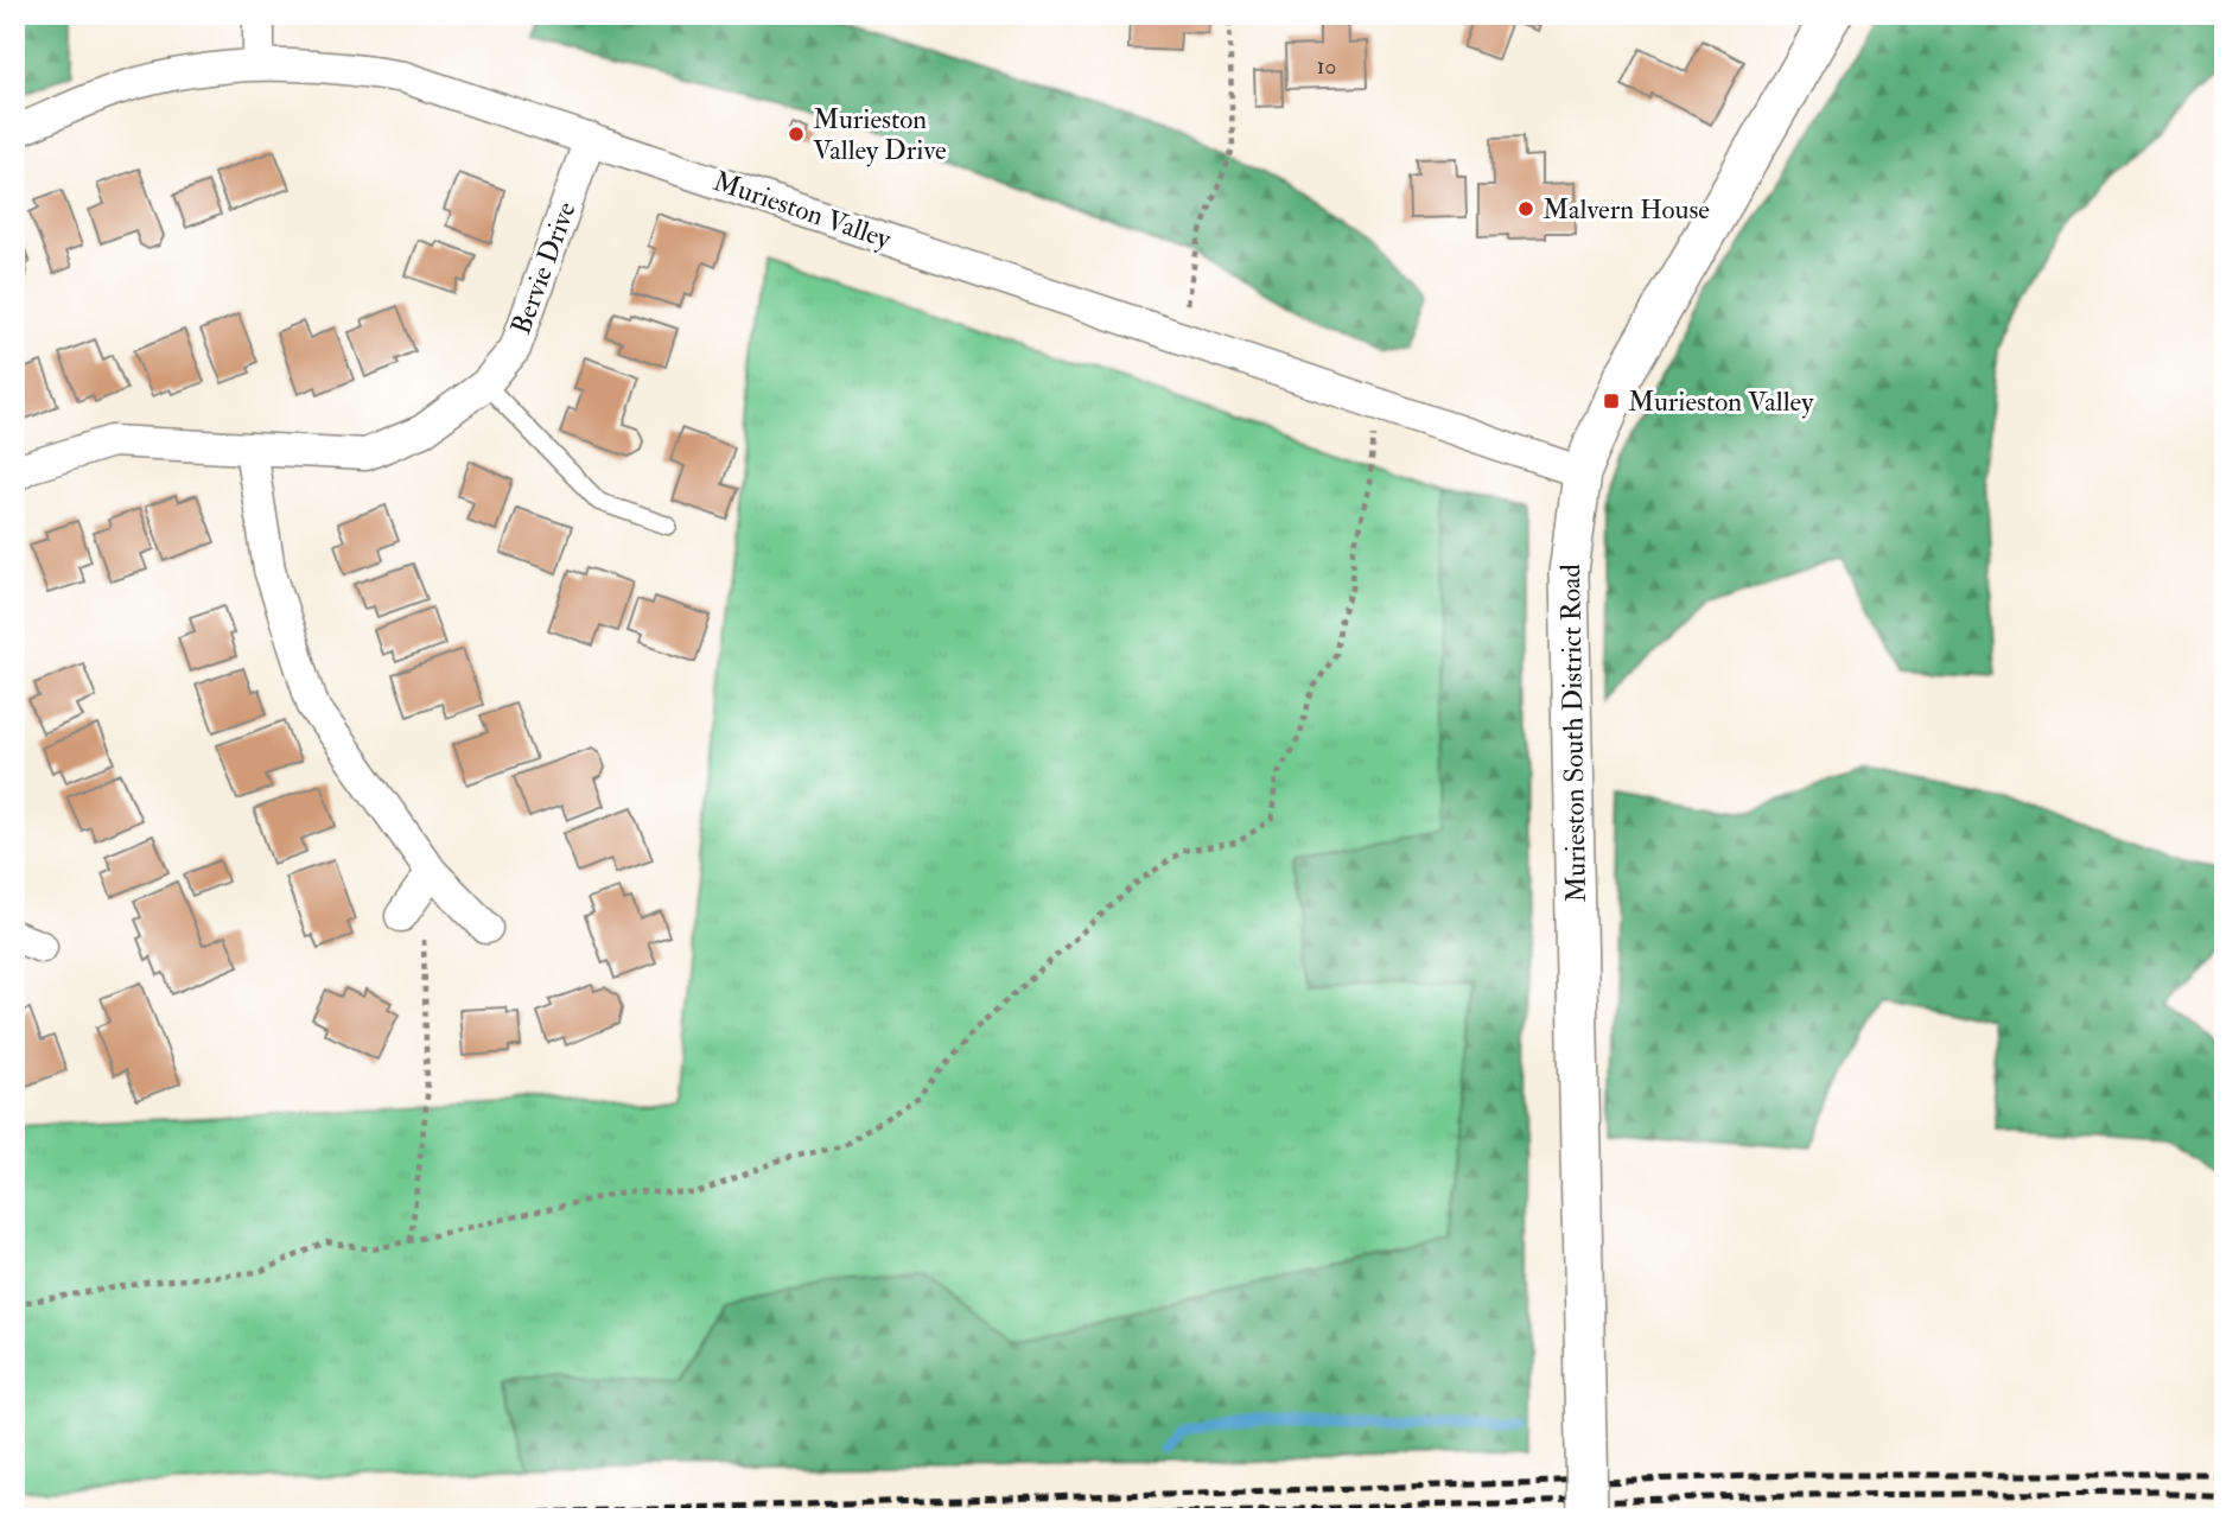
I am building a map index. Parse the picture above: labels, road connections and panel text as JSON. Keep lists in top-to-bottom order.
{
  "streets": {
    "street": ["Murieston Valley", "Bervie Drive", "Murieston South District Road"]
  },
  "crossings": [
    ["Murieston Valley", "Bervie Drive"],
    ["Murieston Valley", "Murieston South District Road"]
  ],
  "places": {
    "other": ["Murieston Valley Drive", "Malvern House"],
    "transit": ["Murieston Valley"]
  },
  "house_numbers": ["10"]
}
